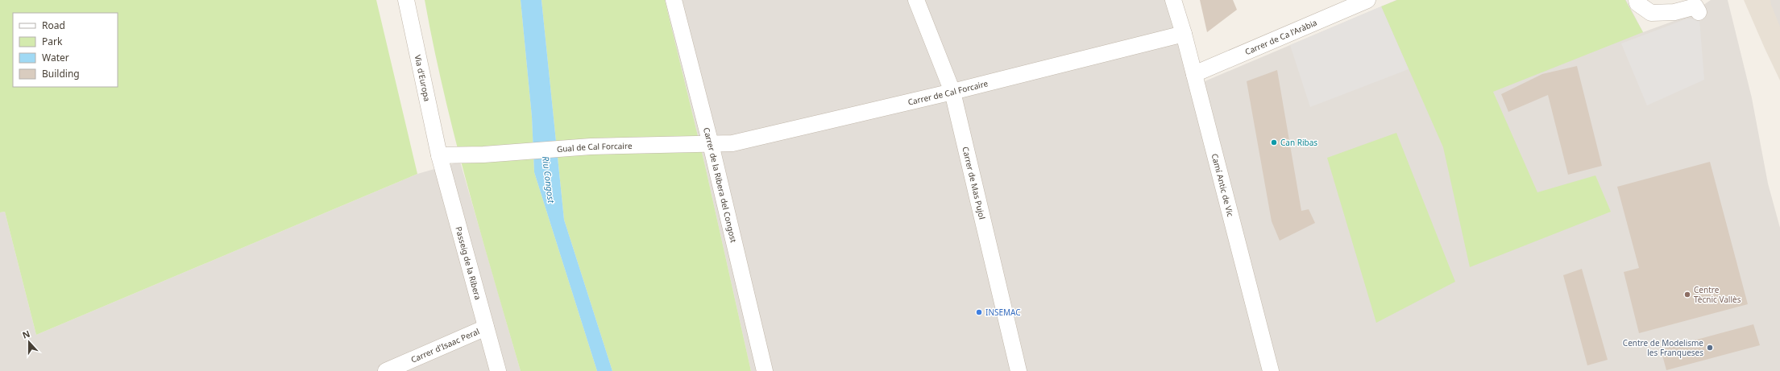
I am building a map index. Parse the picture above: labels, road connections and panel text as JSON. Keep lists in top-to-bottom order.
{
  "streets": {
    "street": [
      "Carrer de Ca l'Aràbia",
      "Via d'Europa",
      "Carrer de Cal Forcaire",
      "Gual de Cal Forcaire",
      "Carrer de Mas Pujol",
      "Carrer de la Ribera del Congost",
      "Camí Antic de Vic",
      "Passeig de la Ribera",
      "Carrer d'Isaac Peral"
    ]
  },
  "crossings": [
    ["Carrer de Ca l'Aràbia", "Camí Antic de Vic"],
    ["Via d'Europa", "Gual de Cal Forcaire"],
    ["Via d'Europa", "Passeig de la Ribera"],
    ["Carrer de Cal Forcaire", "Gual de Cal Forcaire"],
    ["Carrer de Cal Forcaire", "Carrer de Mas Pujol"],
    ["Carrer de Cal Forcaire", "Carrer de la Ribera del Congost"],
    ["Carrer de Cal Forcaire", "Camí Antic de Vic"],
    ["Gual de Cal Forcaire", "Carrer de la Ribera del Congost"],
    ["Gual de Cal Forcaire", "Passeig de la Ribera"],
    ["Passeig de la Ribera", "Carrer d'Isaac Peral"]
  ],
  "water": ["Riu Congost"],
  "places": [
    "Can Ribas",
    "Centre Tècnic Vallès",
    "INSEMAC",
    "Centre de Modelisme les Franqueses"
  ],
  "legend": [
    "Road",
    "Park",
    "Water",
    "Building"
  ],
  "north": "top"
}
